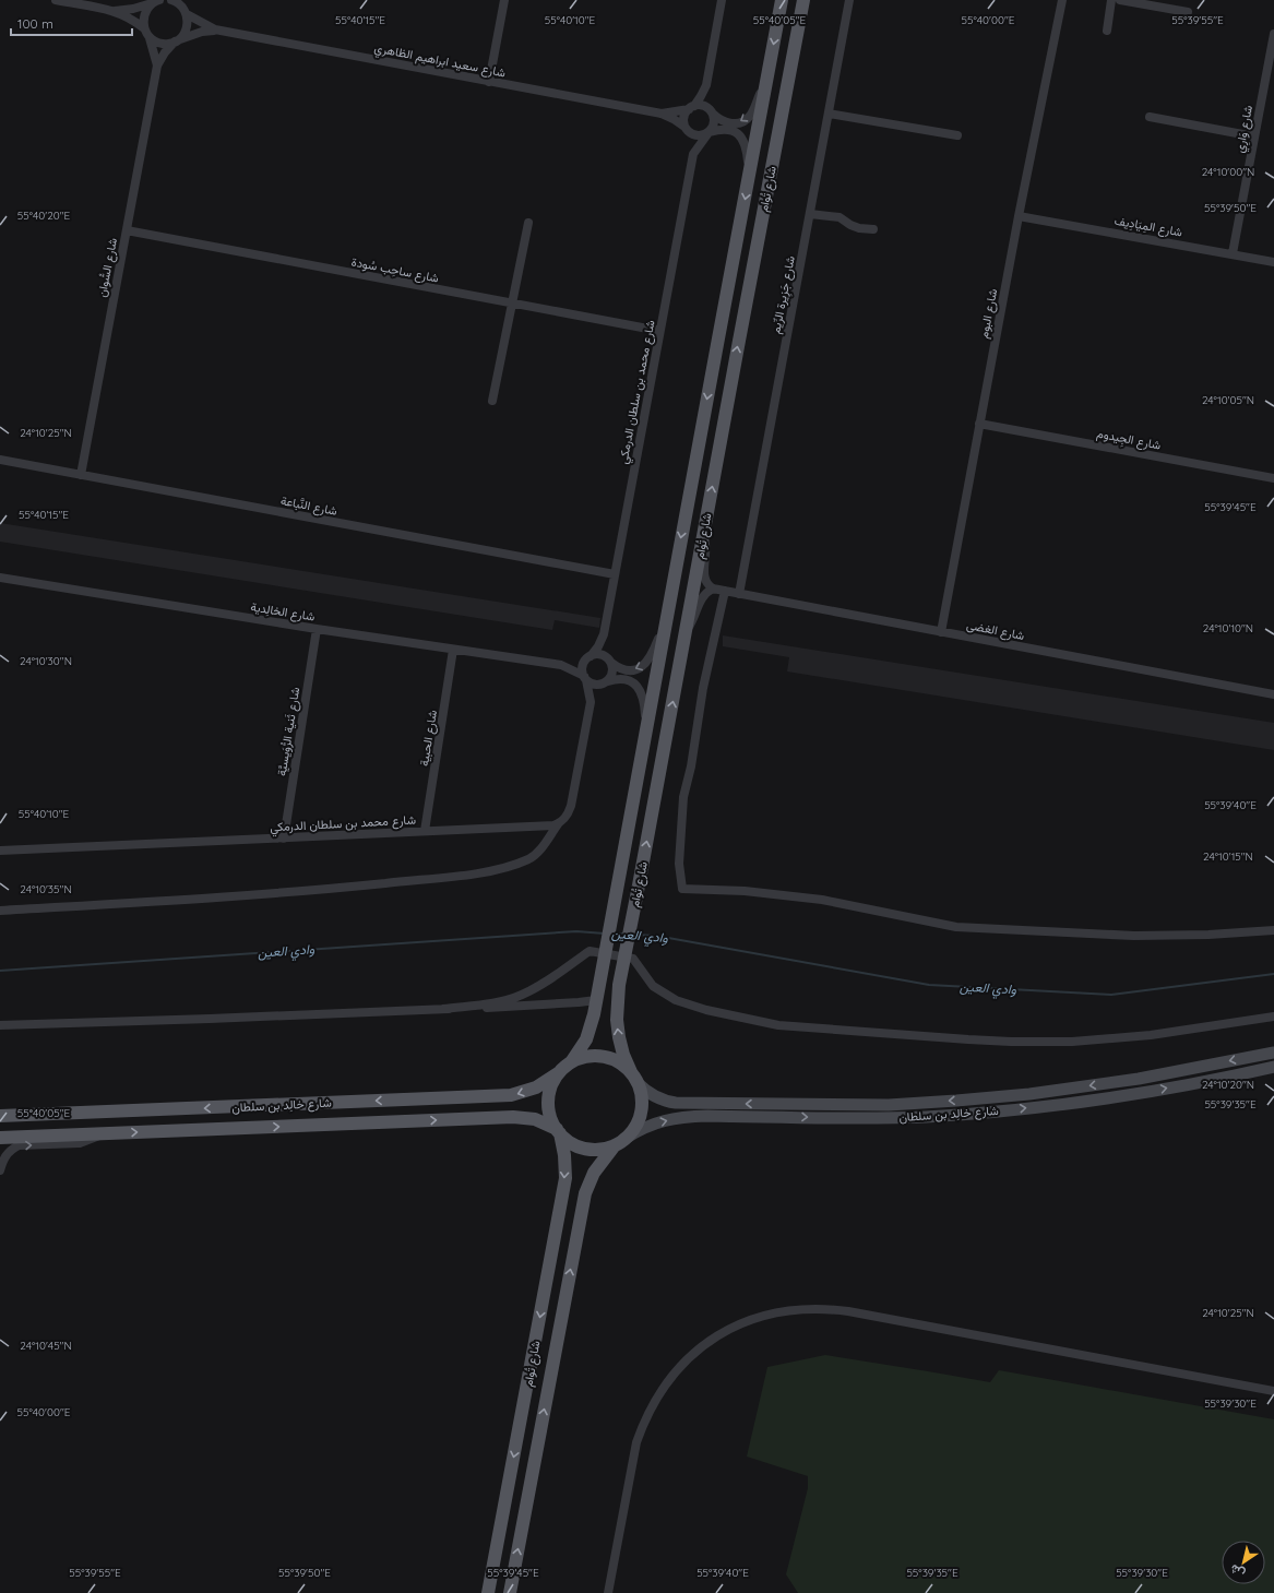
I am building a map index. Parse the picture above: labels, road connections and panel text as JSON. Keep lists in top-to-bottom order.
{
  "streets": {
    "main road": ["شارع تُوام", "شارع خالِد بن سلطان"],
    "street": [
      "شارع سعيد ابراهيم الظاهري",
      "شارع وَارِي",
      "شارع المِيَادِيف",
      "شارع السُّوان",
      "شارع ساحِب سُودة",
      "شارع جَزِيرة الرِّيم",
      "شارع البوم",
      "شارع محمد بن سلطان الدرمكي",
      "شارع الجِيدوم",
      "شارع النَّباعة",
      "شارع الخالِدية",
      "شارع الغضى",
      "شارع ثَنية الرُّوَيسيَّة",
      "شارع الحبية"
    ]
  },
  "crossings": [
    ["شارع سعيد ابراهيم الظاهري", "شارع السُّوان"],
    ["شارع سعيد ابراهيم الظاهري", "شارع محمد بن سلطان الدرمكي"],
    ["شارع وَارِي", "شارع المِيَادِيف"],
    ["شارع تُوام", "شارع خالِد بن سلطان"],
    ["شارع المِيَادِيف", "شارع البوم"],
    ["شارع السُّوان", "شارع ساحِب سُودة"],
    ["شارع السُّوان", "شارع النَّباعة"],
    ["شارع ساحِب سُودة", "شارع محمد بن سلطان الدرمكي"],
    ["شارع جَزِيرة الرِّيم", "شارع الغضى"],
    ["شارع البوم", "شارع الجِيدوم"],
    ["شارع البوم", "شارع الغضى"],
    ["شارع محمد بن سلطان الدرمكي", "شارع النَّباعة"],
    ["شارع محمد بن سلطان الدرمكي", "شارع الخالِدية"],
    ["شارع محمد بن سلطان الدرمكي", "شارع ثَنية الرُّوَيسيَّة"],
    ["شارع محمد بن سلطان الدرمكي", "شارع الحبية"],
    ["شارع الخالِدية", "شارع ثَنية الرُّوَيسيَّة"],
    ["شارع الخالِدية", "شارع الحبية"]
  ],
  "water": ["وادي العين"],
  "scale_bar": "100 m",
  "north": "bottom left",
  "coordinates": [
    "55°40'15\"E",
    "55°40'10\"E",
    "55°40'05\"E",
    "55°40'00\"E",
    "55°39'55\"E",
    "24°10'00\"N",
    "55°39'50\"E",
    "55°40'20\"E",
    "24°10'05\"N",
    "24°10'25\"N",
    "55°39'45\"E",
    "24°10'10\"N",
    "24°10'30\"N",
    "55°39'40\"E",
    "24°10'15\"N",
    "24°10'35\"N",
    "24°10'20\"N",
    "55°39'35\"E",
    "24°10'45\"N",
    "55°39'30\"E"
  ]
}
